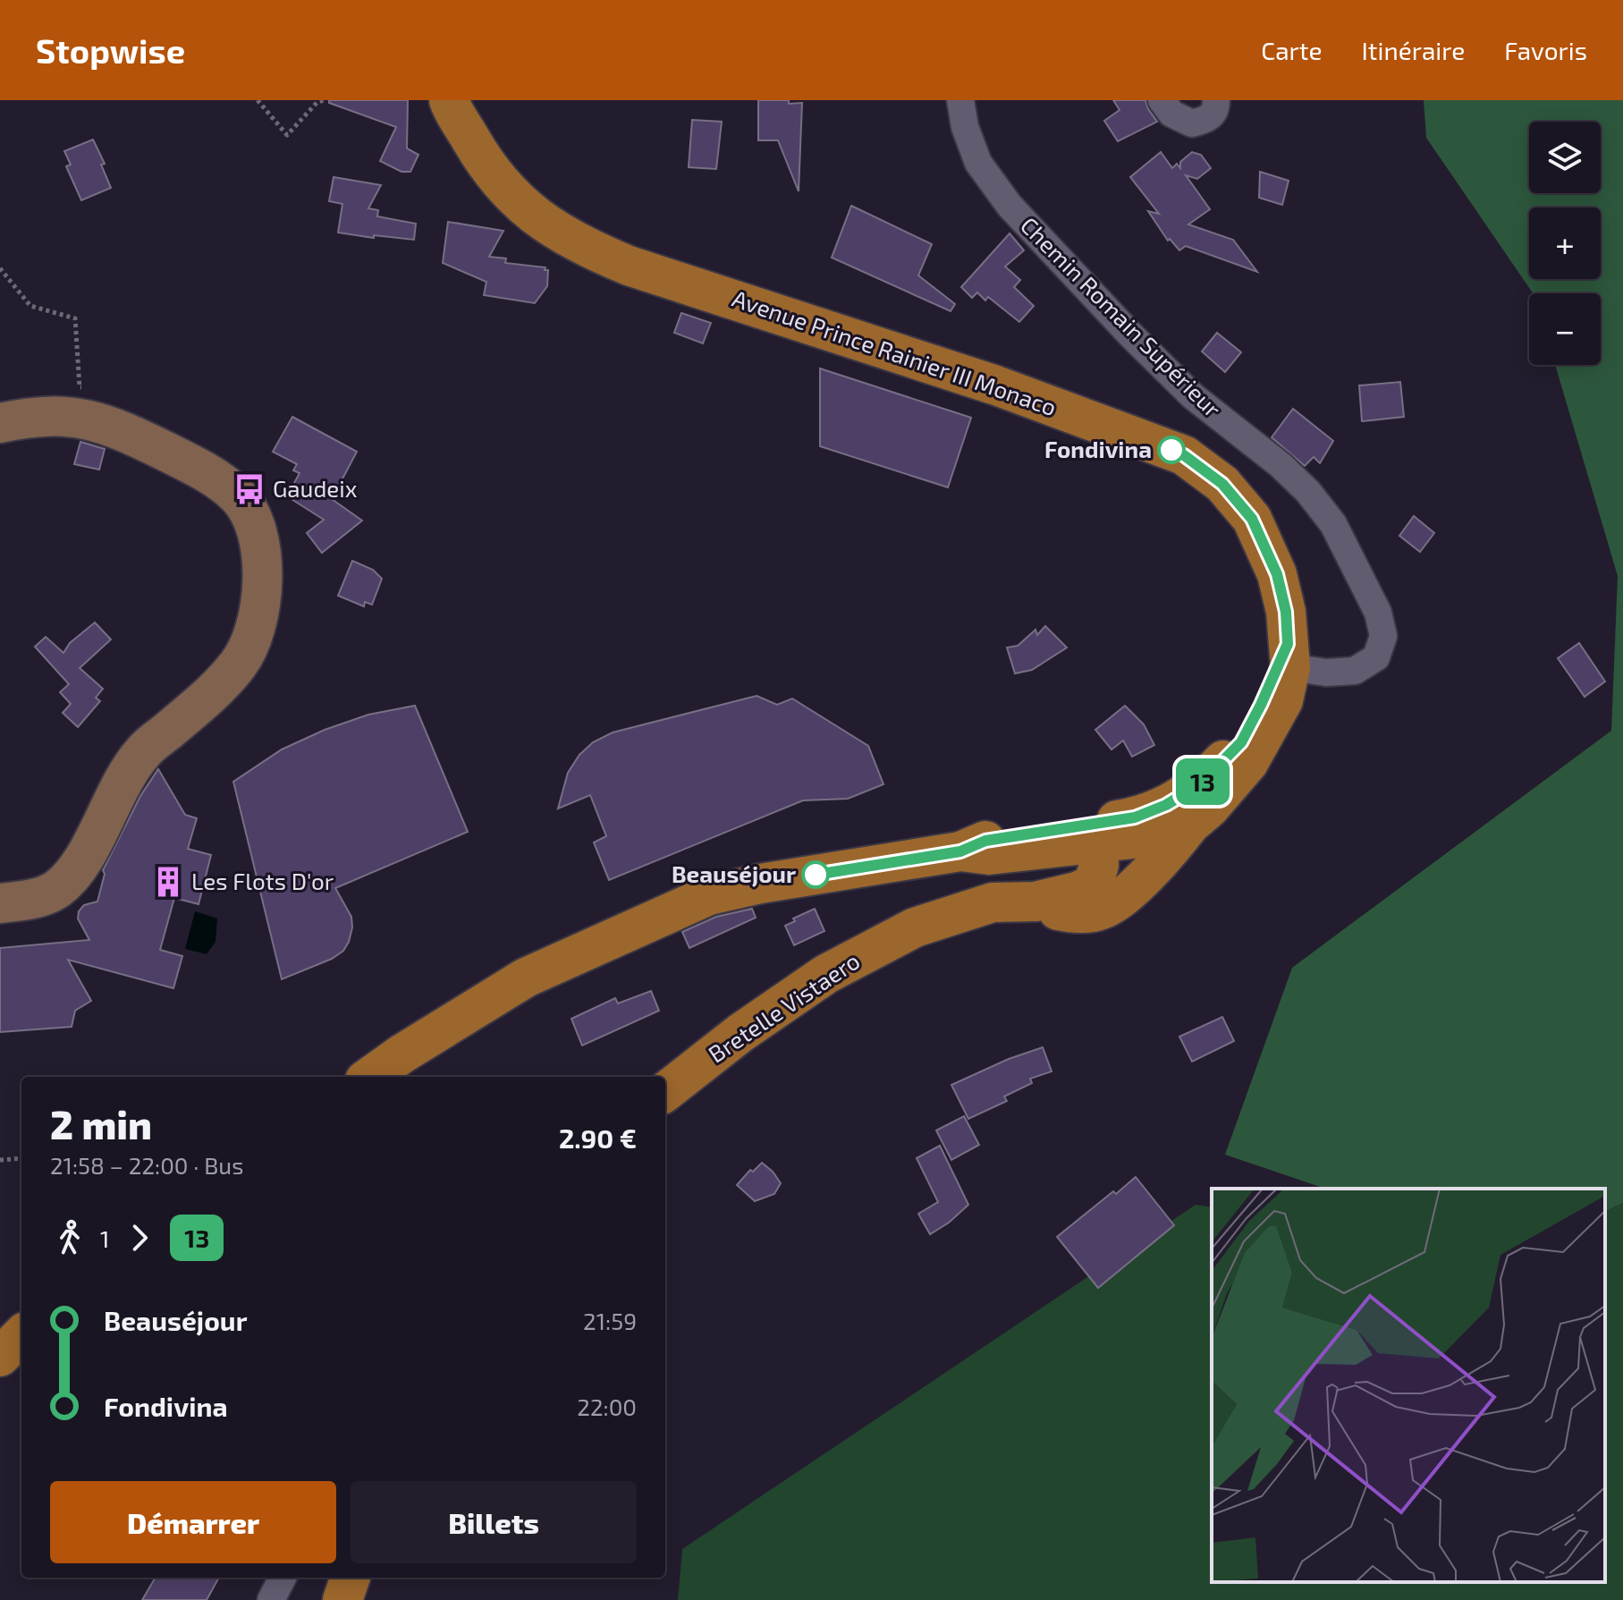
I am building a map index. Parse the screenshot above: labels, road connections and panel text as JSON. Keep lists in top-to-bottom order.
{
  "streets": {
    "main road": ["Avenue Prince Rainier III Monaco", "Bretelle Vistaero"],
    "street": ["Chemin Romain Supérieur"]
  },
  "crossings": [
    ["Chemin Romain Supérieur", "Avenue Prince Rainier III Monaco"],
    ["Avenue Prince Rainier III Monaco", "Bretelle Vistaero"]
  ],
  "places": {
    "other": ["Fondivina", "Beauséjour"],
    "bus stop": ["Gaudeix"],
    "building": ["Les Flots D'or"]
  },
  "lines": ["bus line 13"],
  "page": {
    "header": "Stopwise",
    "nav": ["Carte", "Itinéraire", "Favoris"],
    "on_map": "13",
    "map_buttons": ["+", "−"],
    "heading": ["2 min", "21:58 – 22:00 · Bus", "2.90 €"],
    "legs": ["1", "13"],
    "list": [
      {
        "name": "Beauséjour",
        "value": "21:59"
      },
      {
        "name": "Fondivina",
        "value": "22:00"
      }
    ],
    "buttons": ["Démarrer", "Billets"]
  }
}
